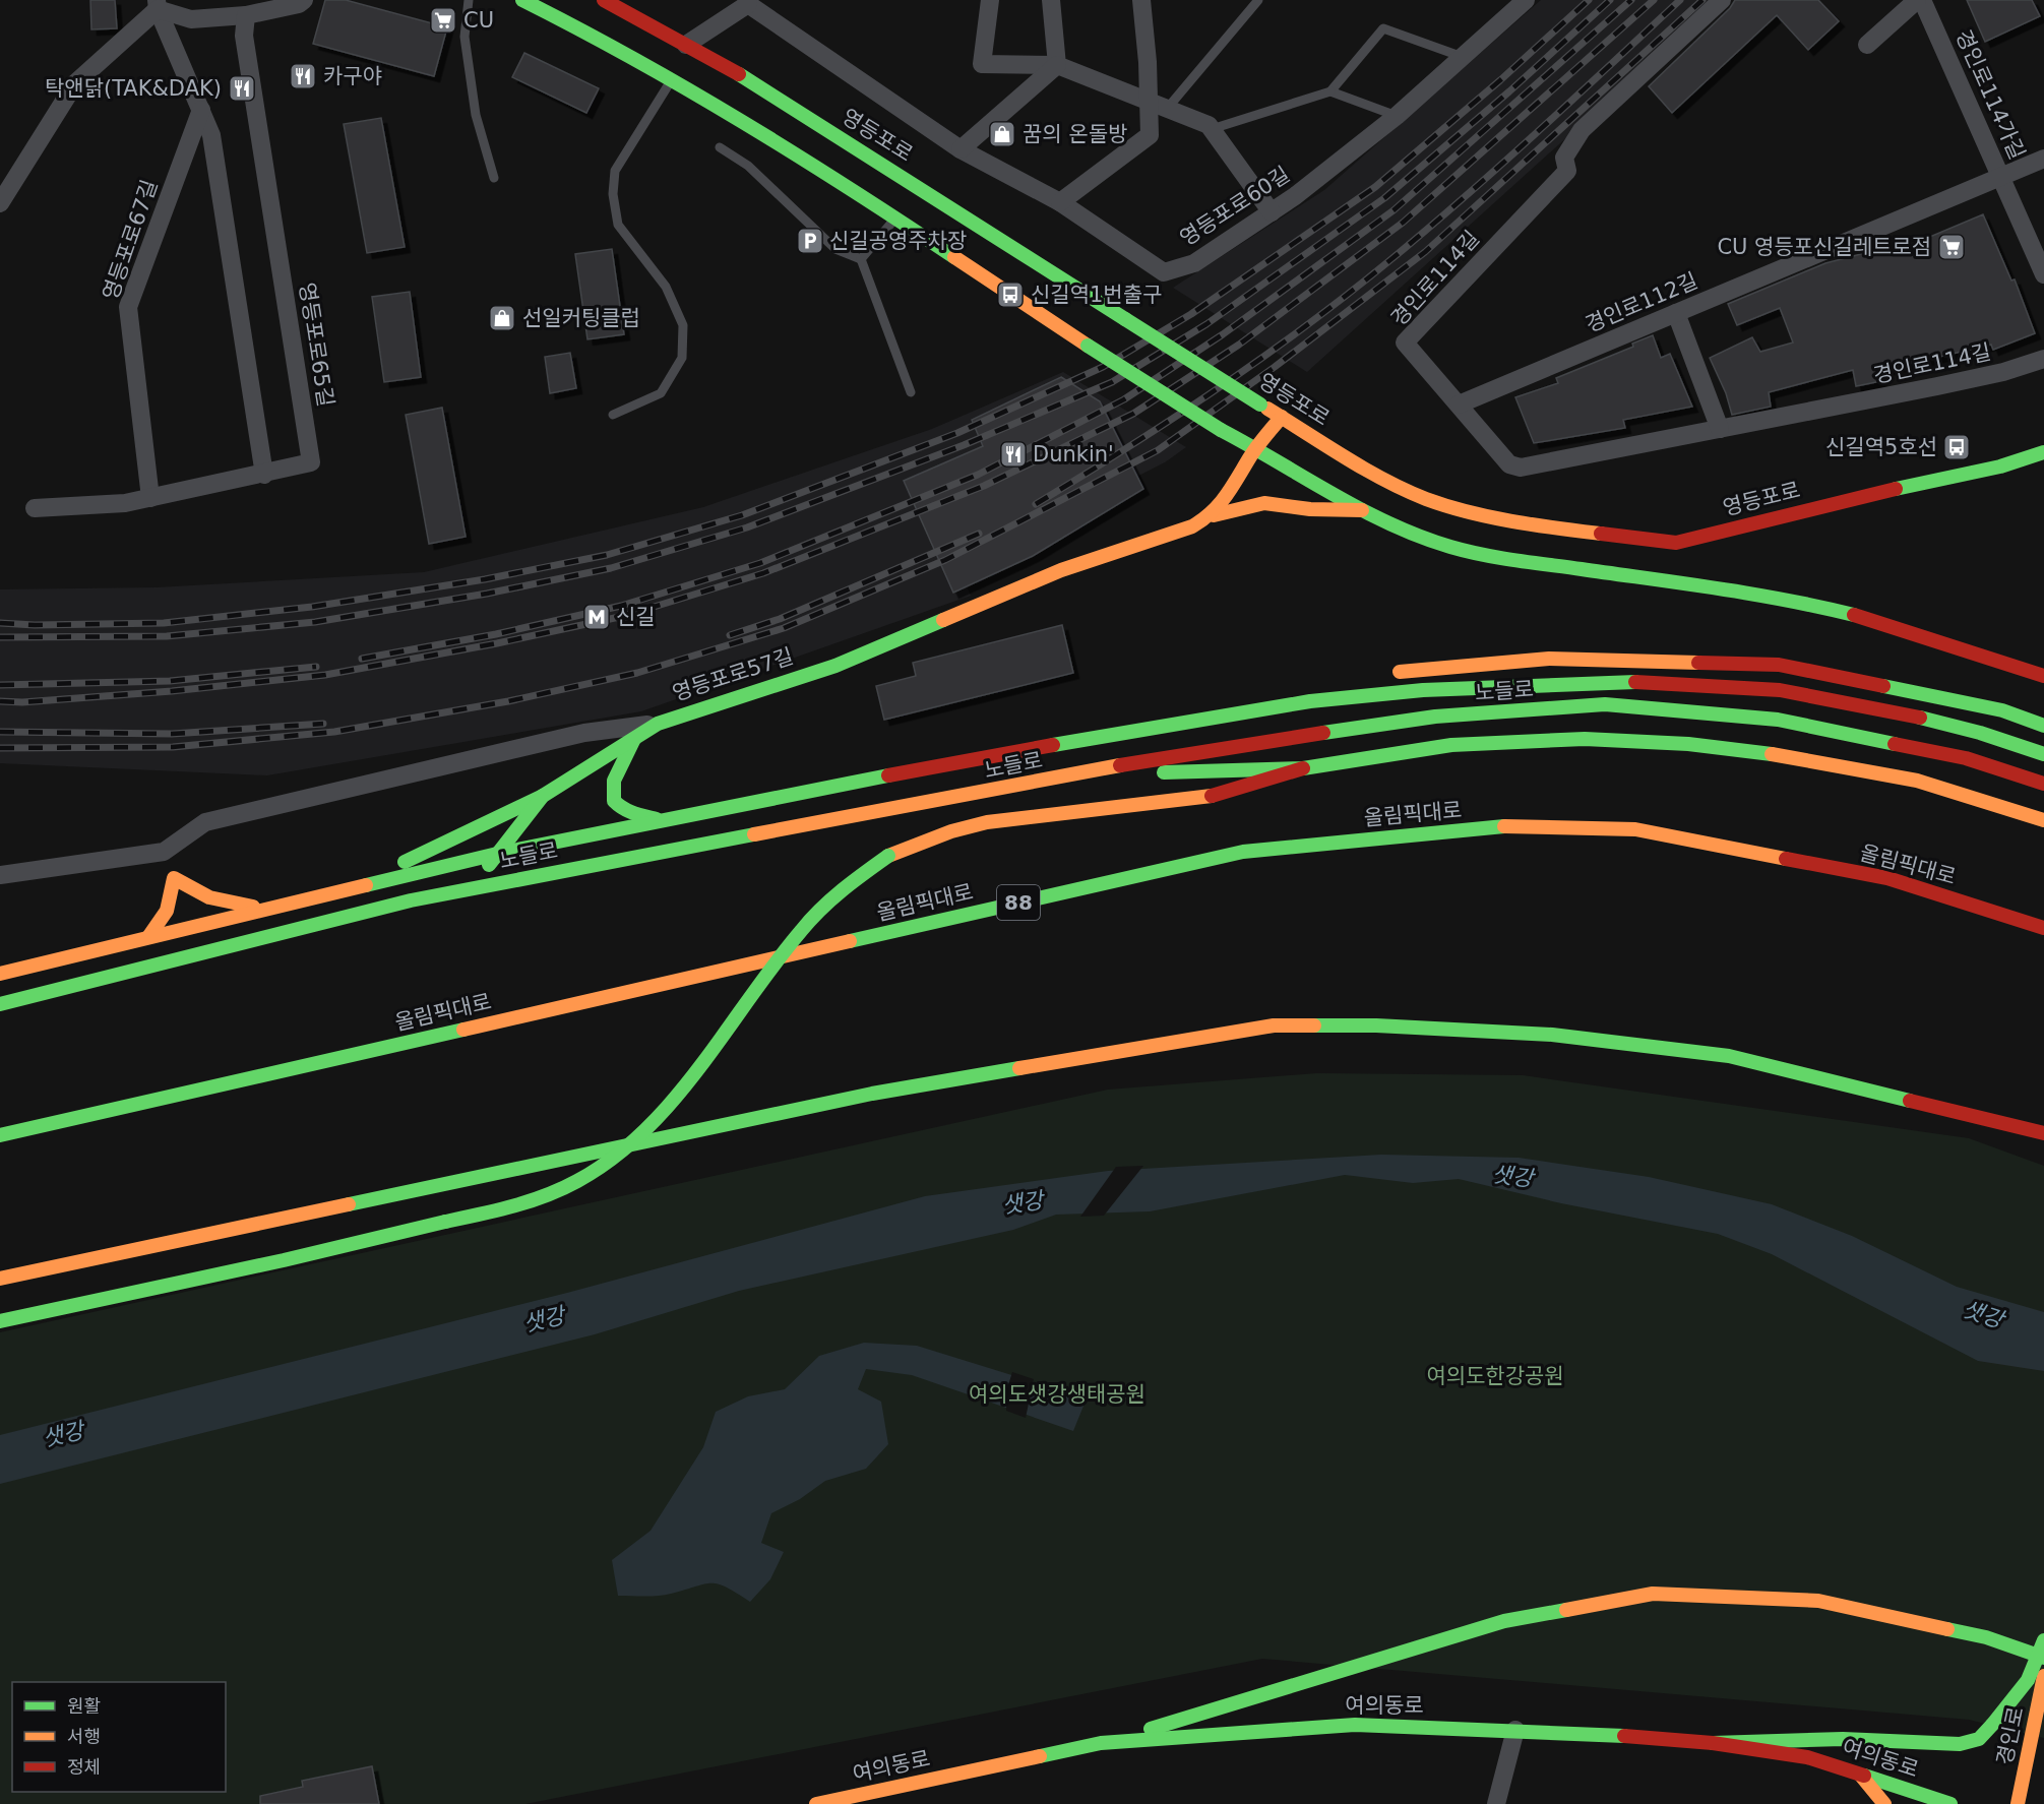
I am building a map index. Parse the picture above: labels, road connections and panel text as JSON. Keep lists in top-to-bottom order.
{
  "streets": {
    "main road": [
      "영등포로",
      "영등포로57길",
      "노들로",
      "올림픽대로",
      "88",
      "여의동로",
      "경인로"
    ],
    "street": [
      "경인로114가길",
      "영등포로60길",
      "영등포로67길",
      "경인로114길",
      "경인로112길",
      "영등포로65길"
    ]
  },
  "crossings": [
    ["경인로114가길", "경인로112길"],
    ["영등포로", "영등포로60길"],
    ["영등포로", "영등포로57길"],
    ["영등포로67길", "영등포로65길"],
    ["경인로114길", "경인로112길"]
  ],
  "water": ["샛강"],
  "parks": ["여의도한강공원", "여의도샛강생태공원"],
  "places": {
    "supermarket": ["CU", "CU 영등포신길레트로점"],
    "restaurant": ["카구야", "탁앤닭(TAK&DAK)", "Dunkin'"],
    "shop": ["꿈의 온돌방", "선일커팅클럽"],
    "parking": ["신길공영주차장"],
    "bus stop": ["신길역1번출구", "신길역5호선"],
    "metro station": ["신길"]
  },
  "legend": ["원활", "서행", "정체"]
}
